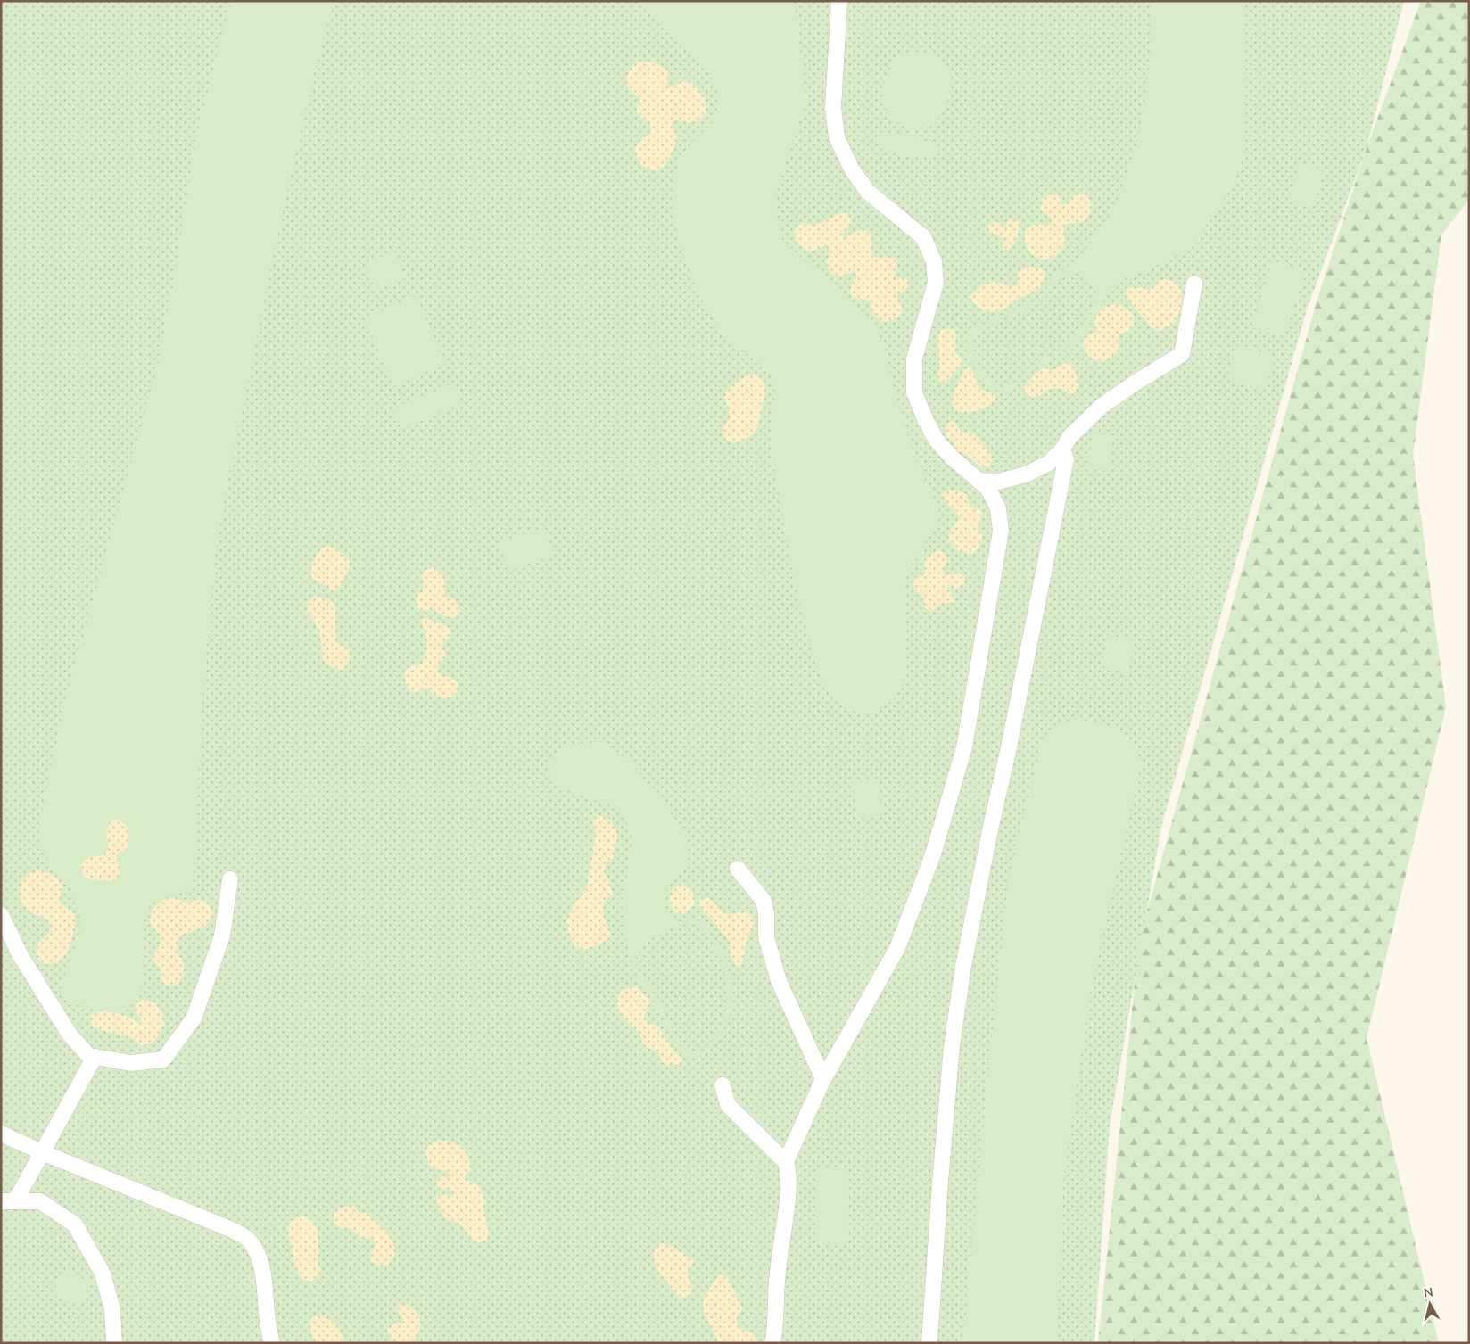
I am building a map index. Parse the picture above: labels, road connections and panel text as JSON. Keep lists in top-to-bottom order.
{
  "north": "top"
}
